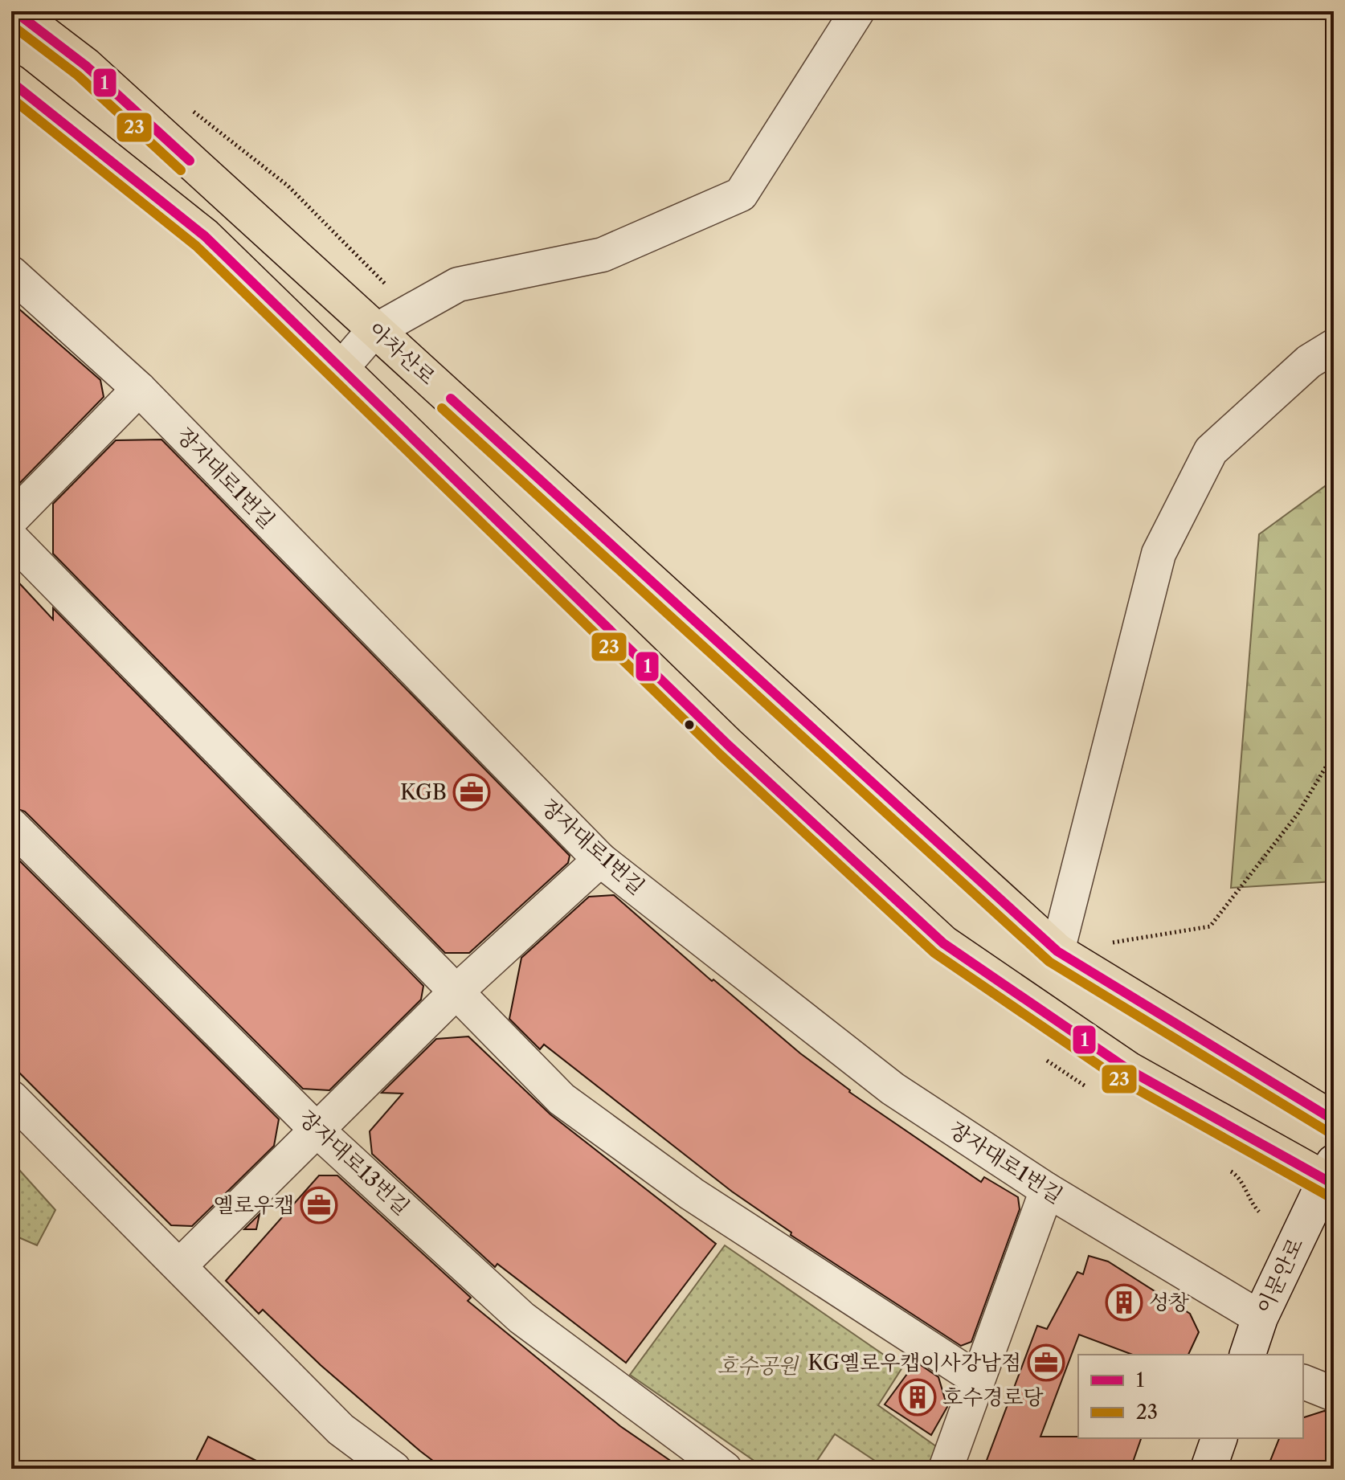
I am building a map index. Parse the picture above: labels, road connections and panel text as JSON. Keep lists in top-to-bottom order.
{
  "streets": {
    "main road": ["아차산로"],
    "street": ["장자대로1번길", "장자대로13번길", "이문안로"]
  },
  "crossings": [
    ["장자대로1번길", "이문안로"]
  ],
  "parks": ["호수공원"],
  "places": {
    "office": ["KGB", "옐로우캡", "KG옐로우캡이사강남점"],
    "building": ["성창", "호수경로당"]
  },
  "lines": ["transit line 1", "transit line 23"],
  "legend": ["1", "23"]
}
